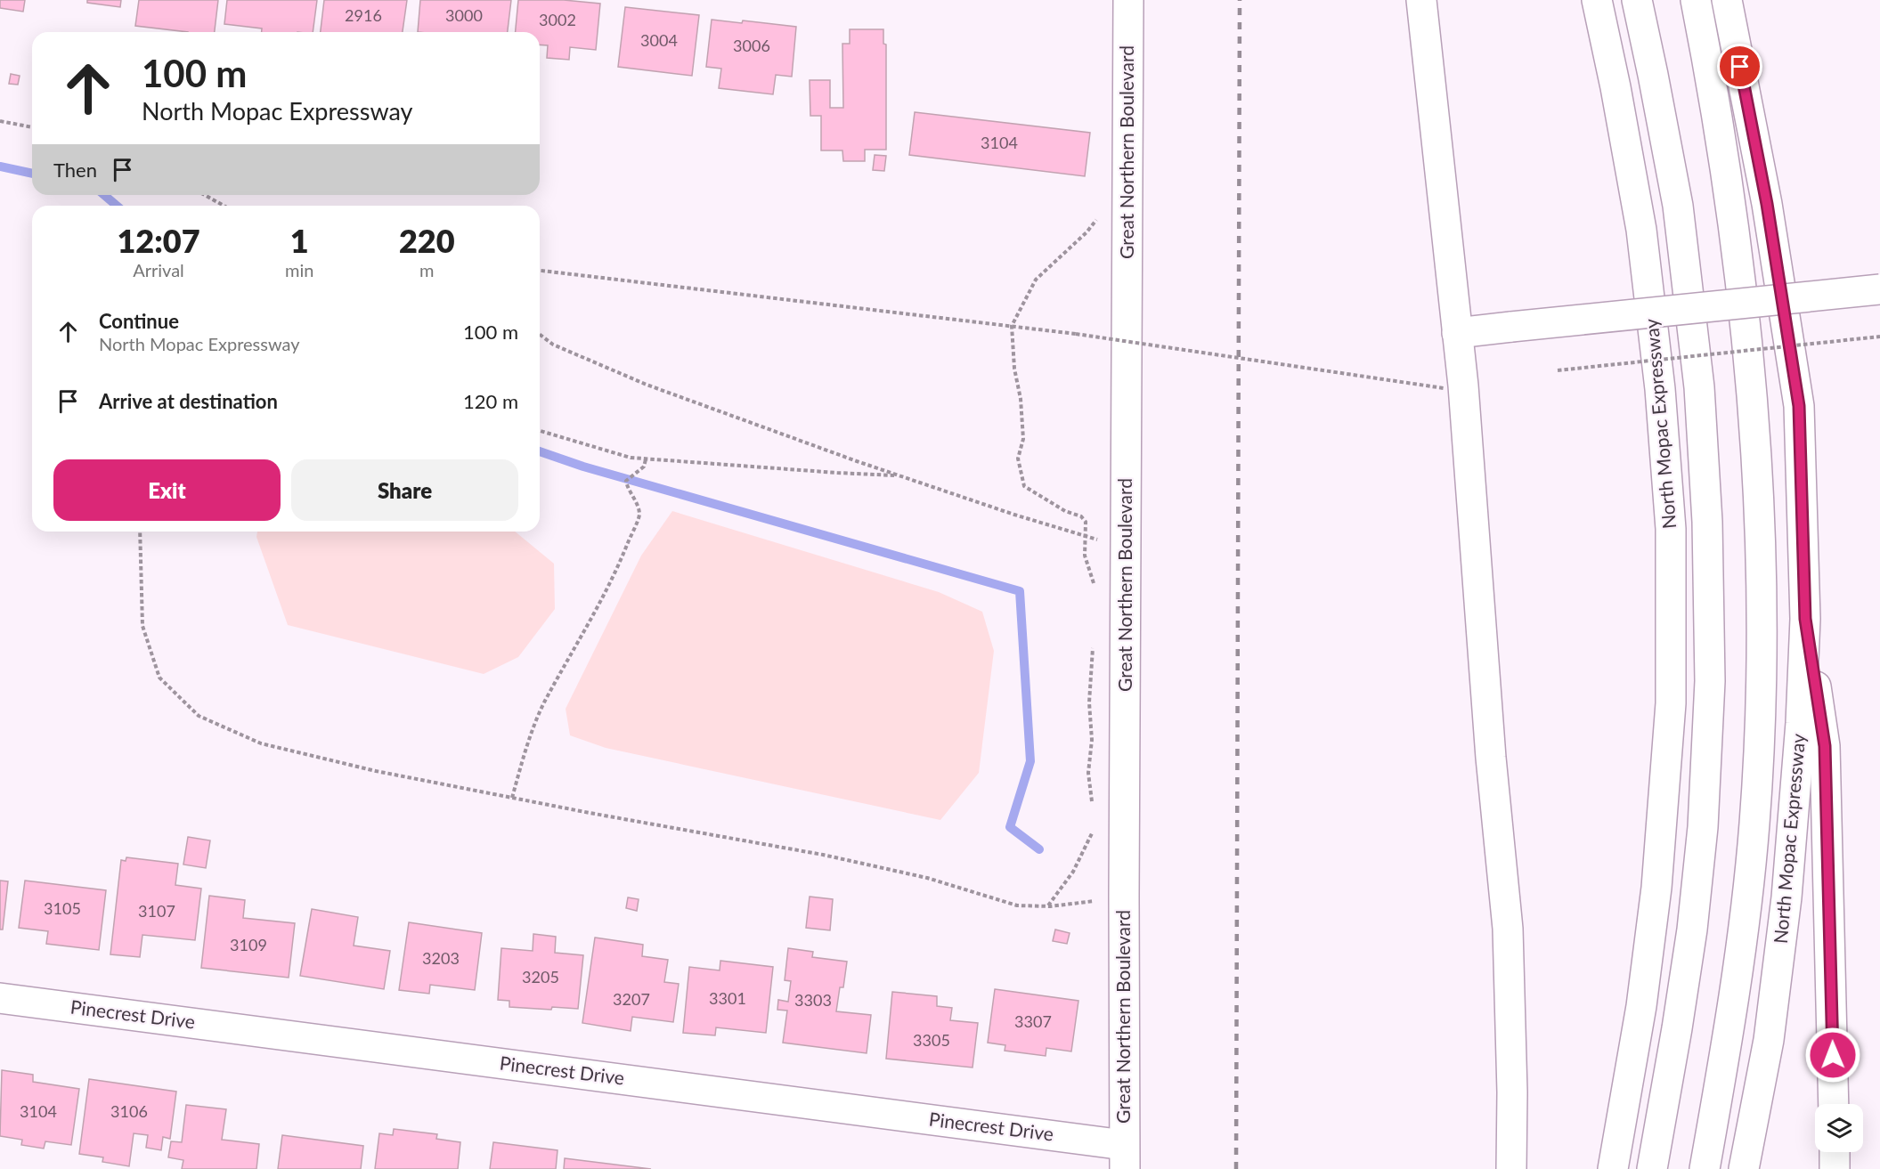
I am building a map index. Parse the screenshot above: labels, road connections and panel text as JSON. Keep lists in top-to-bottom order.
{
  "streets": {
    "main road": ["Great Northern Boulevard", "North Mopac Expressway", "Pinecrest Drive"]
  },
  "crossings": [
    ["Great Northern Boulevard", "Pinecrest Drive"]
  ],
  "house_numbers": [
    "2916",
    "3000",
    "3002",
    "3004",
    "3006",
    "3104",
    "3105",
    "3107",
    "3109",
    "3203",
    "3205",
    "3301",
    "3207",
    "3303",
    "3307",
    "3305",
    "3104",
    "3106"
  ],
  "page": {
    "turn": ["100 m", "North Mopac Expressway"],
    "then": "Then",
    "eta": [
      "12:07",
      "Arrival",
      "1",
      "min",
      "220",
      "m"
    ],
    "list": [
      {
        "name": "Continue",
        "note": "North Mopac Expressway",
        "value": "100 m"
      },
      {
        "name": "Arrive at destination",
        "value": "120 m"
      }
    ],
    "buttons": ["Exit", "Share"]
  }
}
